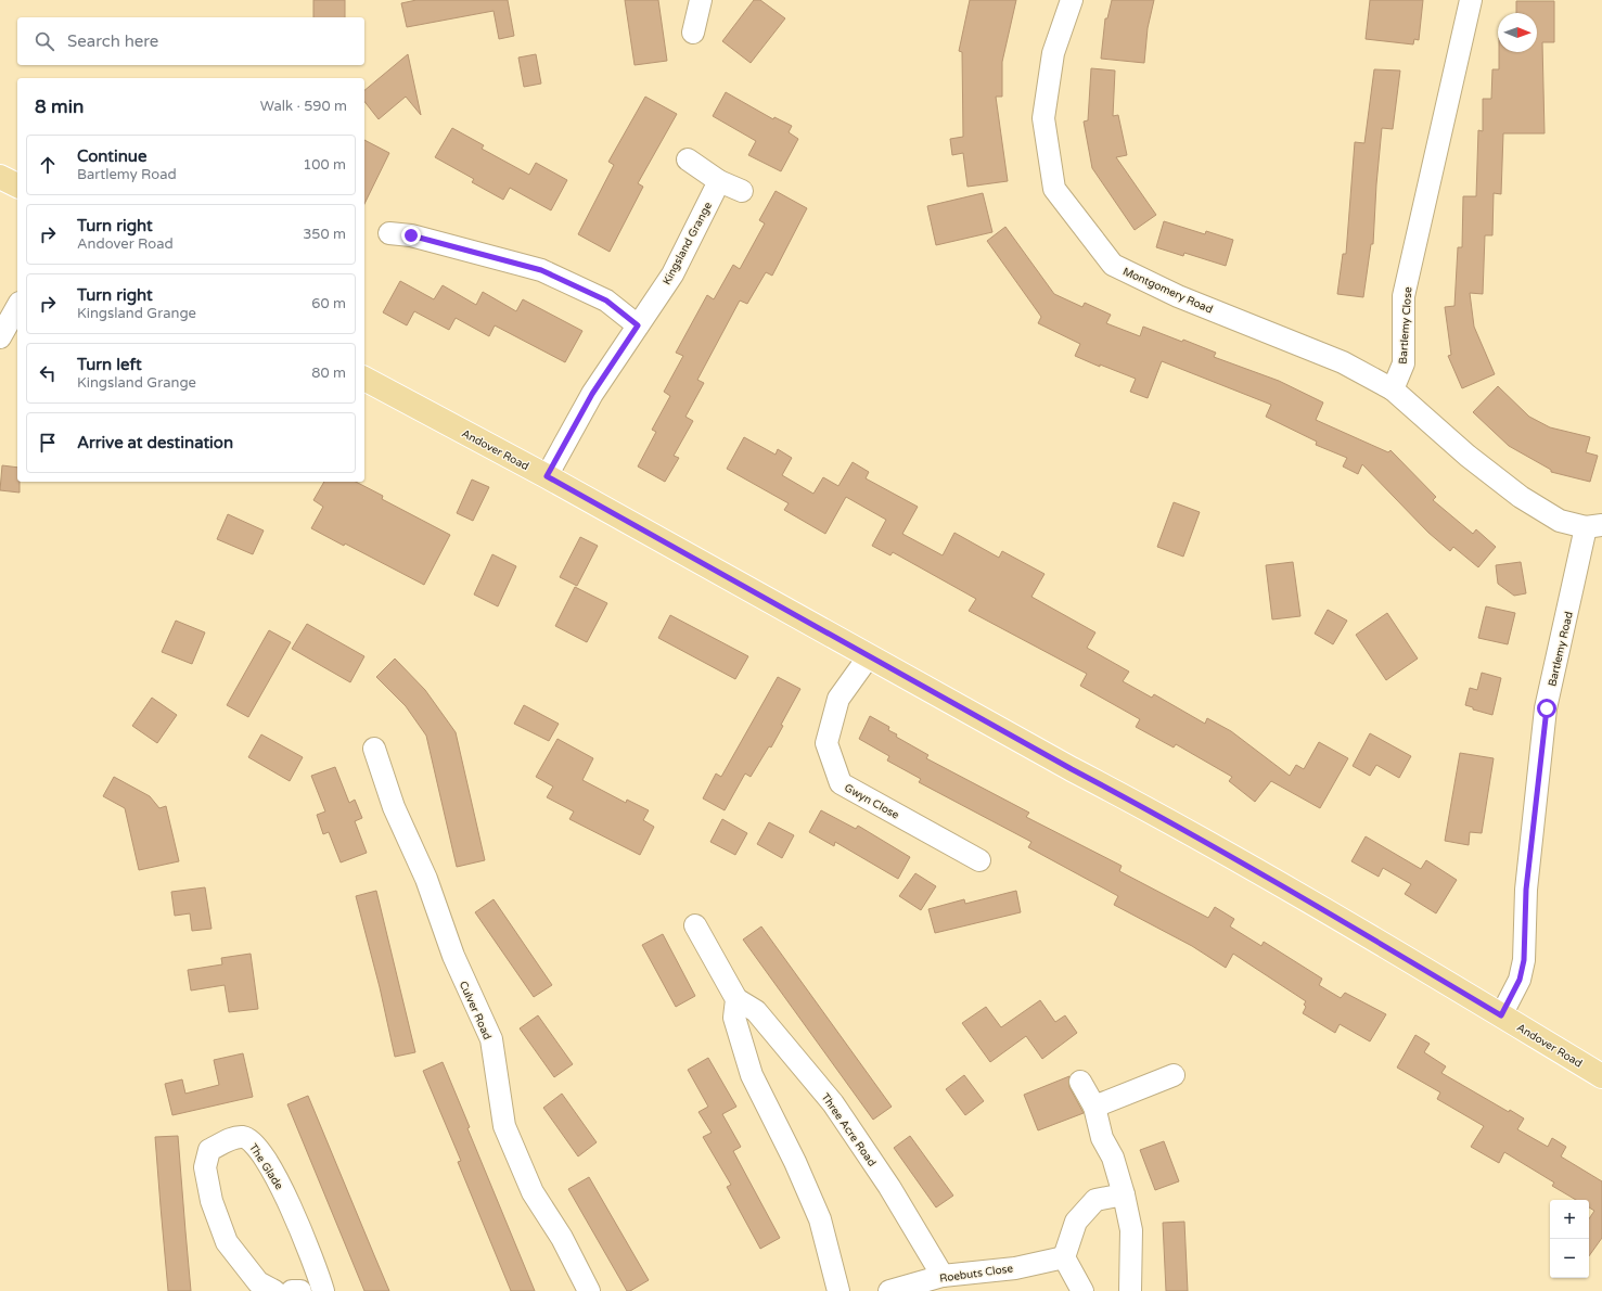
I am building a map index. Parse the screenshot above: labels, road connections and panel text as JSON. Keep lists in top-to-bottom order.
{
  "streets": {
    "main road": ["Andover Road"],
    "street": [
      "Kingsland Grange",
      "Montgomery Road",
      "Bartlemy Close",
      "Bartlemy Road",
      "Gwyn Close",
      "Culver Road",
      "Three Acre Road",
      "The Glade",
      "Roebuts Close"
    ]
  },
  "crossings": [
    ["Kingsland Grange", "Andover Road"],
    ["Montgomery Road", "Bartlemy Close"],
    ["Andover Road", "Bartlemy Road"],
    ["Andover Road", "Gwyn Close"],
    ["Three Acre Road", "Roebuts Close"]
  ],
  "north": "right",
  "page": {
    "search": "Search here",
    "heading": ["8 min", "Walk · 590 m"],
    "list": [
      ["Continue", "Bartlemy Road", "100 m"],
      ["Turn right", "Andover Road", "350 m"],
      ["Turn right", "Kingsland Grange", "60 m"],
      ["Turn left", "Kingsland Grange", "80 m"],
      "Arrive at destination"
    ],
    "map_buttons": ["+", "−"]
  }
}
